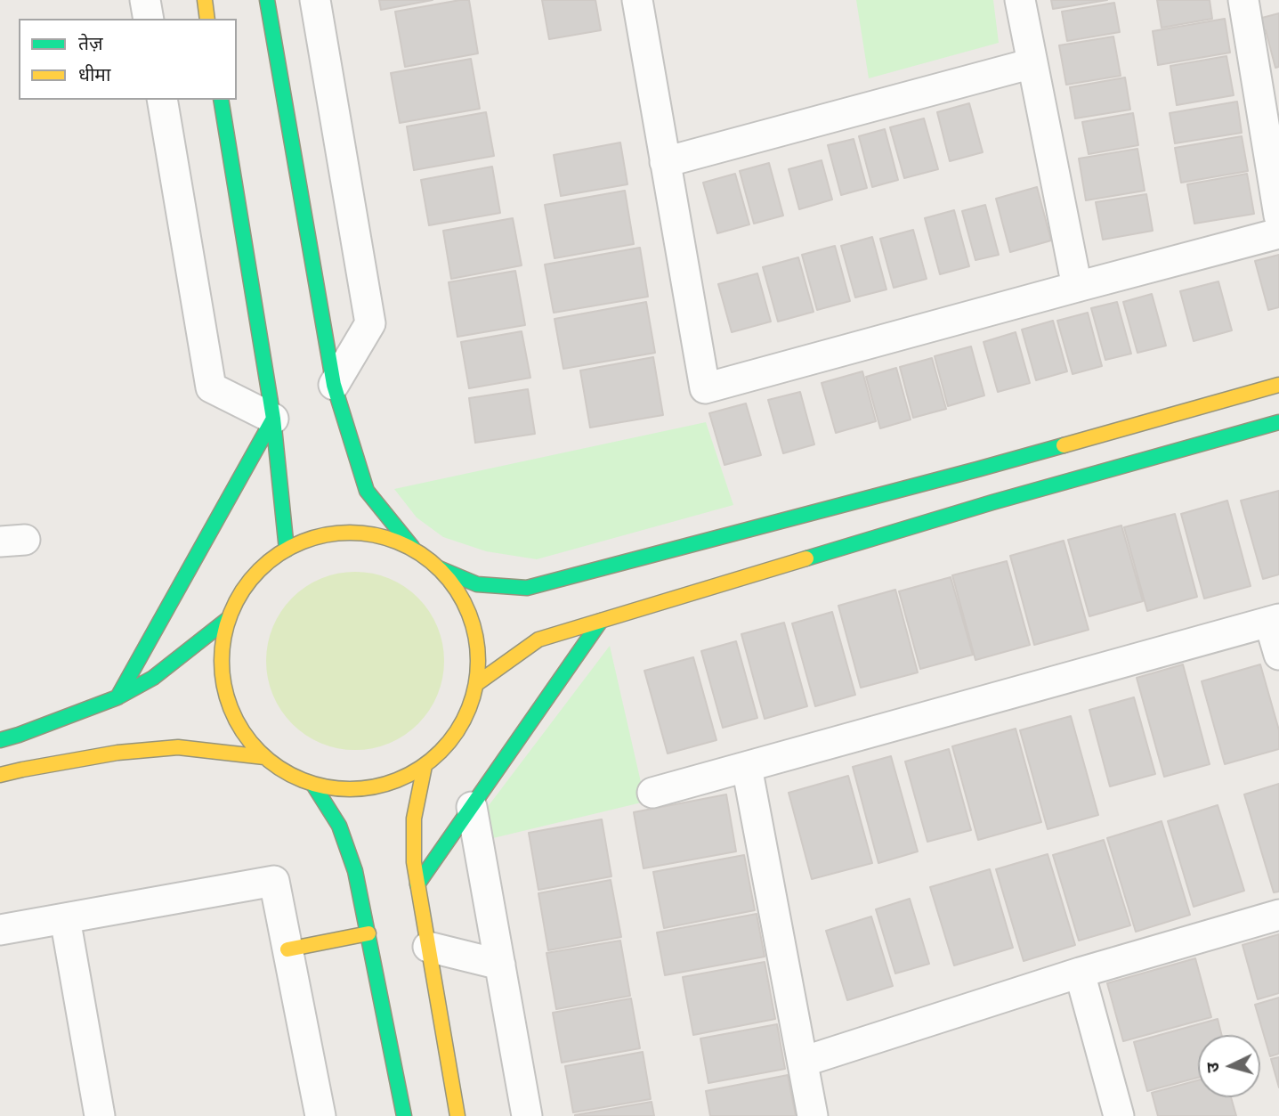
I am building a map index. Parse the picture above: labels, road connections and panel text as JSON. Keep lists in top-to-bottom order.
{
  "legend": ["तेज़", "धीमा"],
  "north": "left"
}
